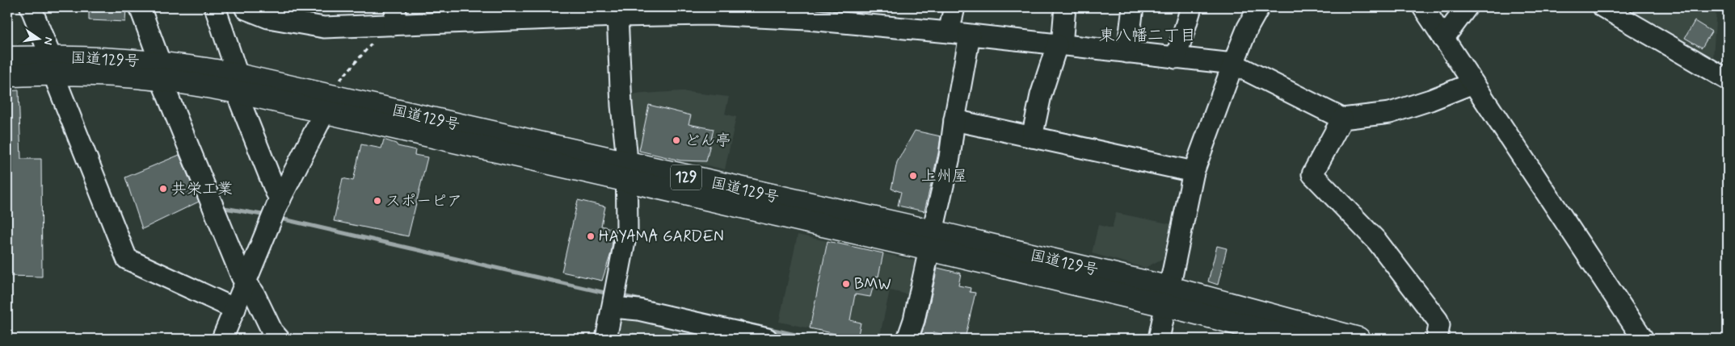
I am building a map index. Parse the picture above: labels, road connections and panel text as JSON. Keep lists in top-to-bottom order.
{
  "streets": {
    "highway": ["国道129号", "129"]
  },
  "districts": ["東八幡二丁目"],
  "places": [
    "どん亭",
    "上州屋",
    "共栄工業",
    "スポーピア",
    "HAYAMA GARDEN",
    "BMW"
  ],
  "north": "right"
}
